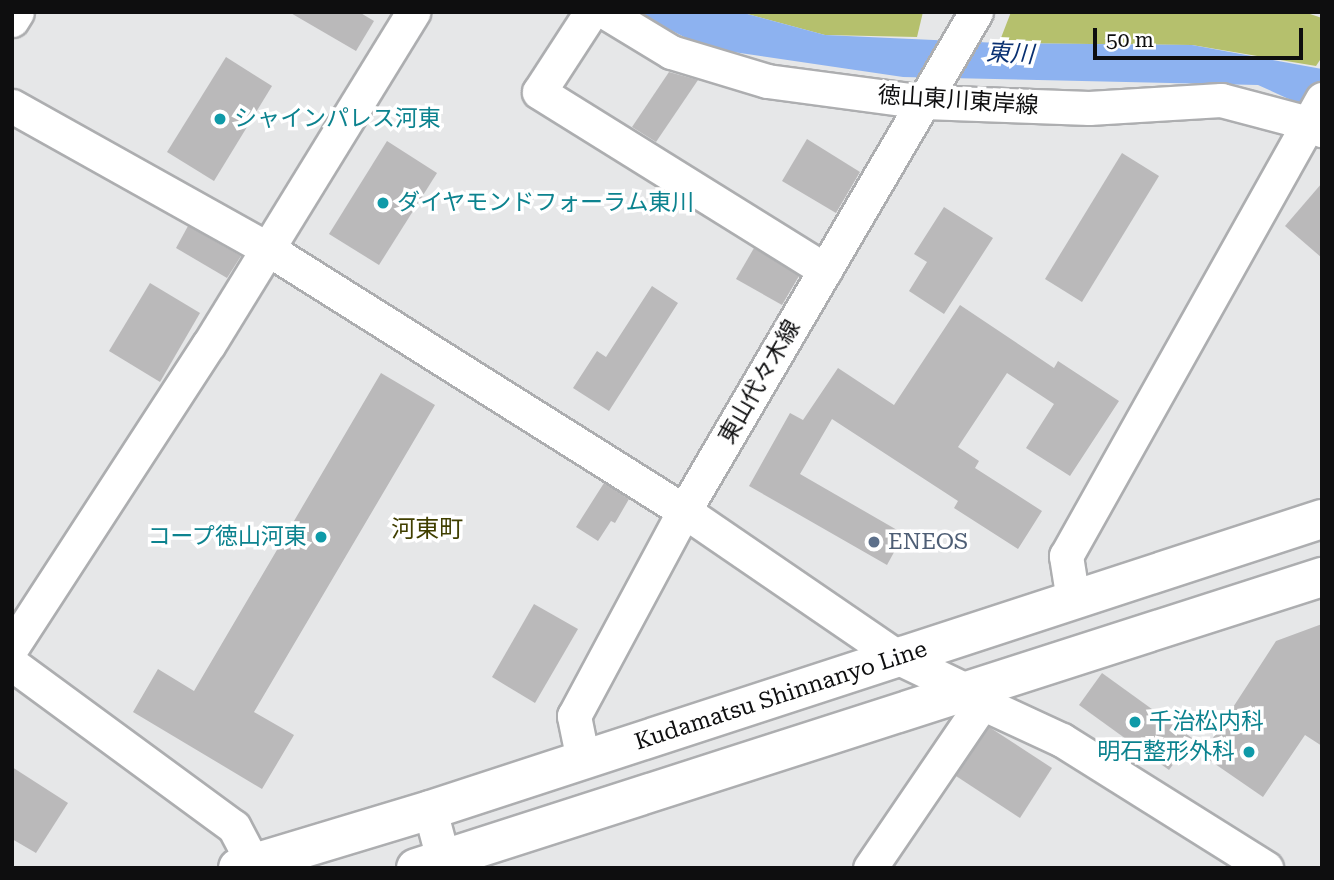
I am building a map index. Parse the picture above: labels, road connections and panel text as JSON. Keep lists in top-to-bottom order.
{
  "streets": {
    "main road": ["Kudamatsu Shinnanyo Line"],
    "street": ["徳山東川東岸線", "東山代々木線"]
  },
  "crossings": [
    ["徳山東川東岸線", "東山代々木線"],
    ["東山代々木線", "Kudamatsu Shinnanyo Line"]
  ],
  "districts": ["河東町"],
  "water": ["東川"],
  "places": [
    "シャインパレス河東",
    "ダイヤモンドフォーラム東川",
    "コープ徳山河東",
    "ENEOS",
    "千治松内科",
    "明石整形外科"
  ],
  "scale_bar": "50 m"
}
